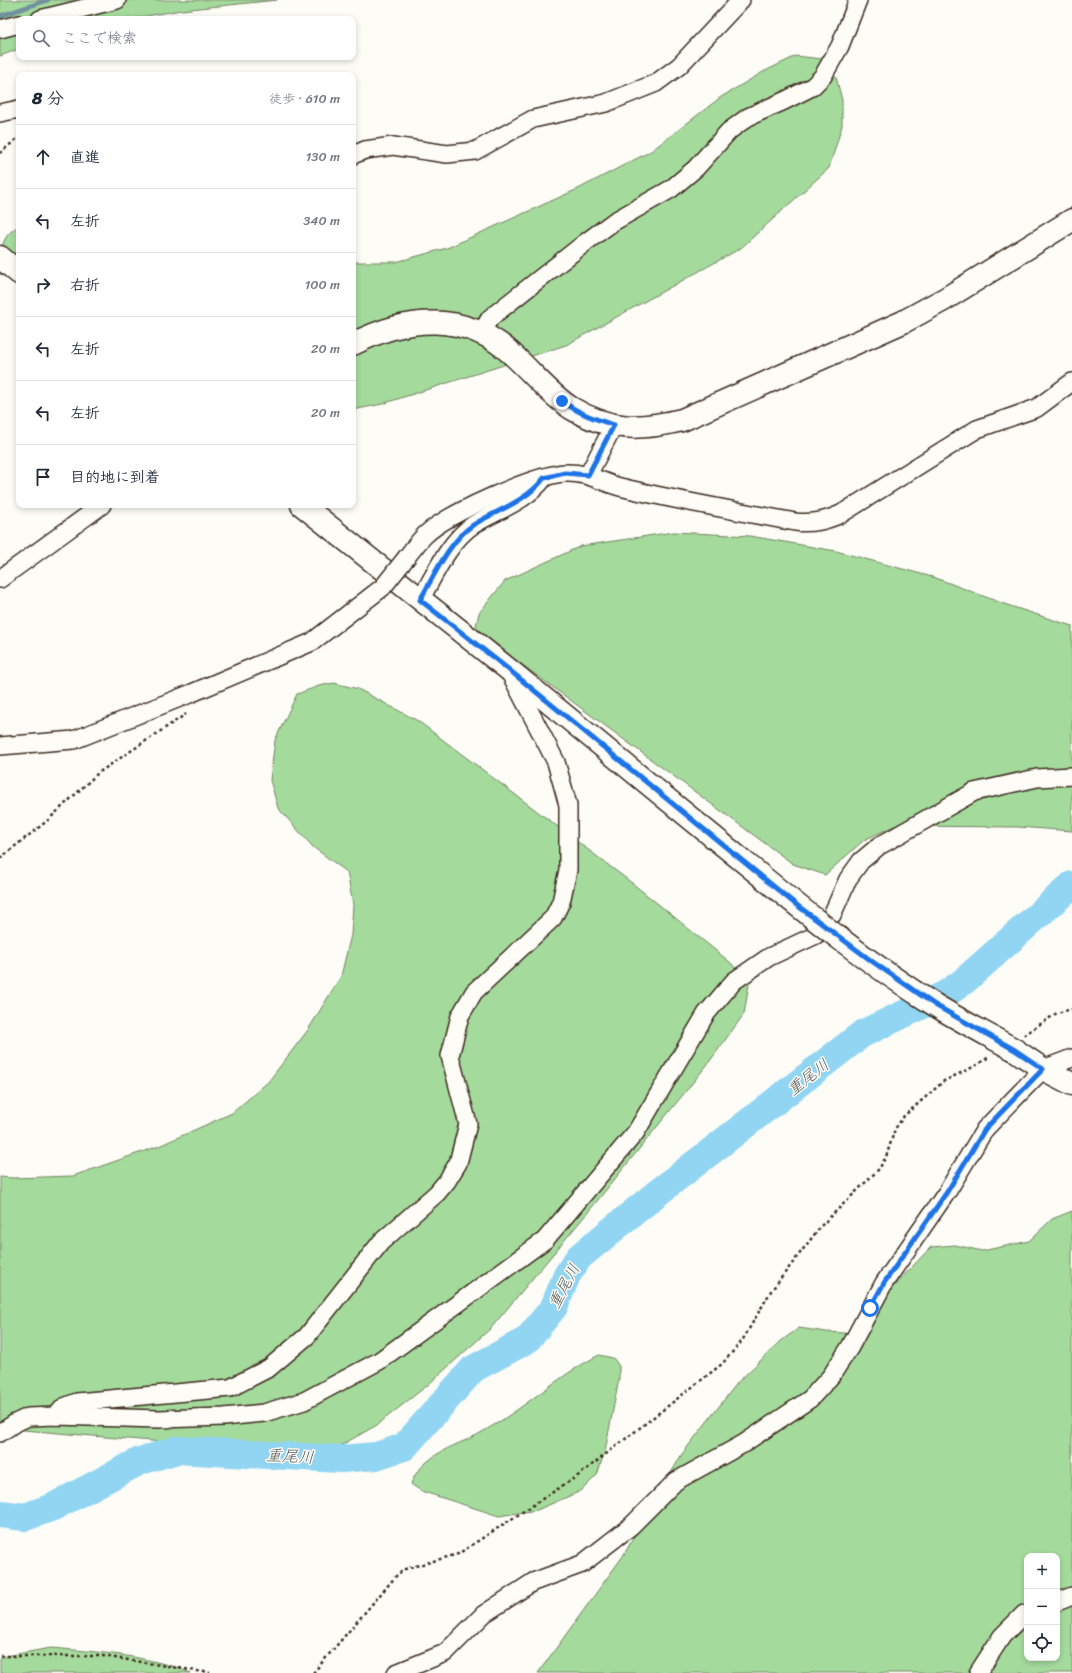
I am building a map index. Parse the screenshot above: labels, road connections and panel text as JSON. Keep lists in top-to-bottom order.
{
  "water": ["重尾川"],
  "page": {
    "search": "ここで検索",
    "heading": ["8 分", "徒歩 · 610 m"],
    "list": [
      ["直進", "130 m"],
      ["左折", "340 m"],
      ["右折", "100 m"],
      ["左折", "20 m"],
      ["左折", "20 m"],
      "目的地に到着"
    ],
    "map_buttons": ["+", "−"]
  }
}
